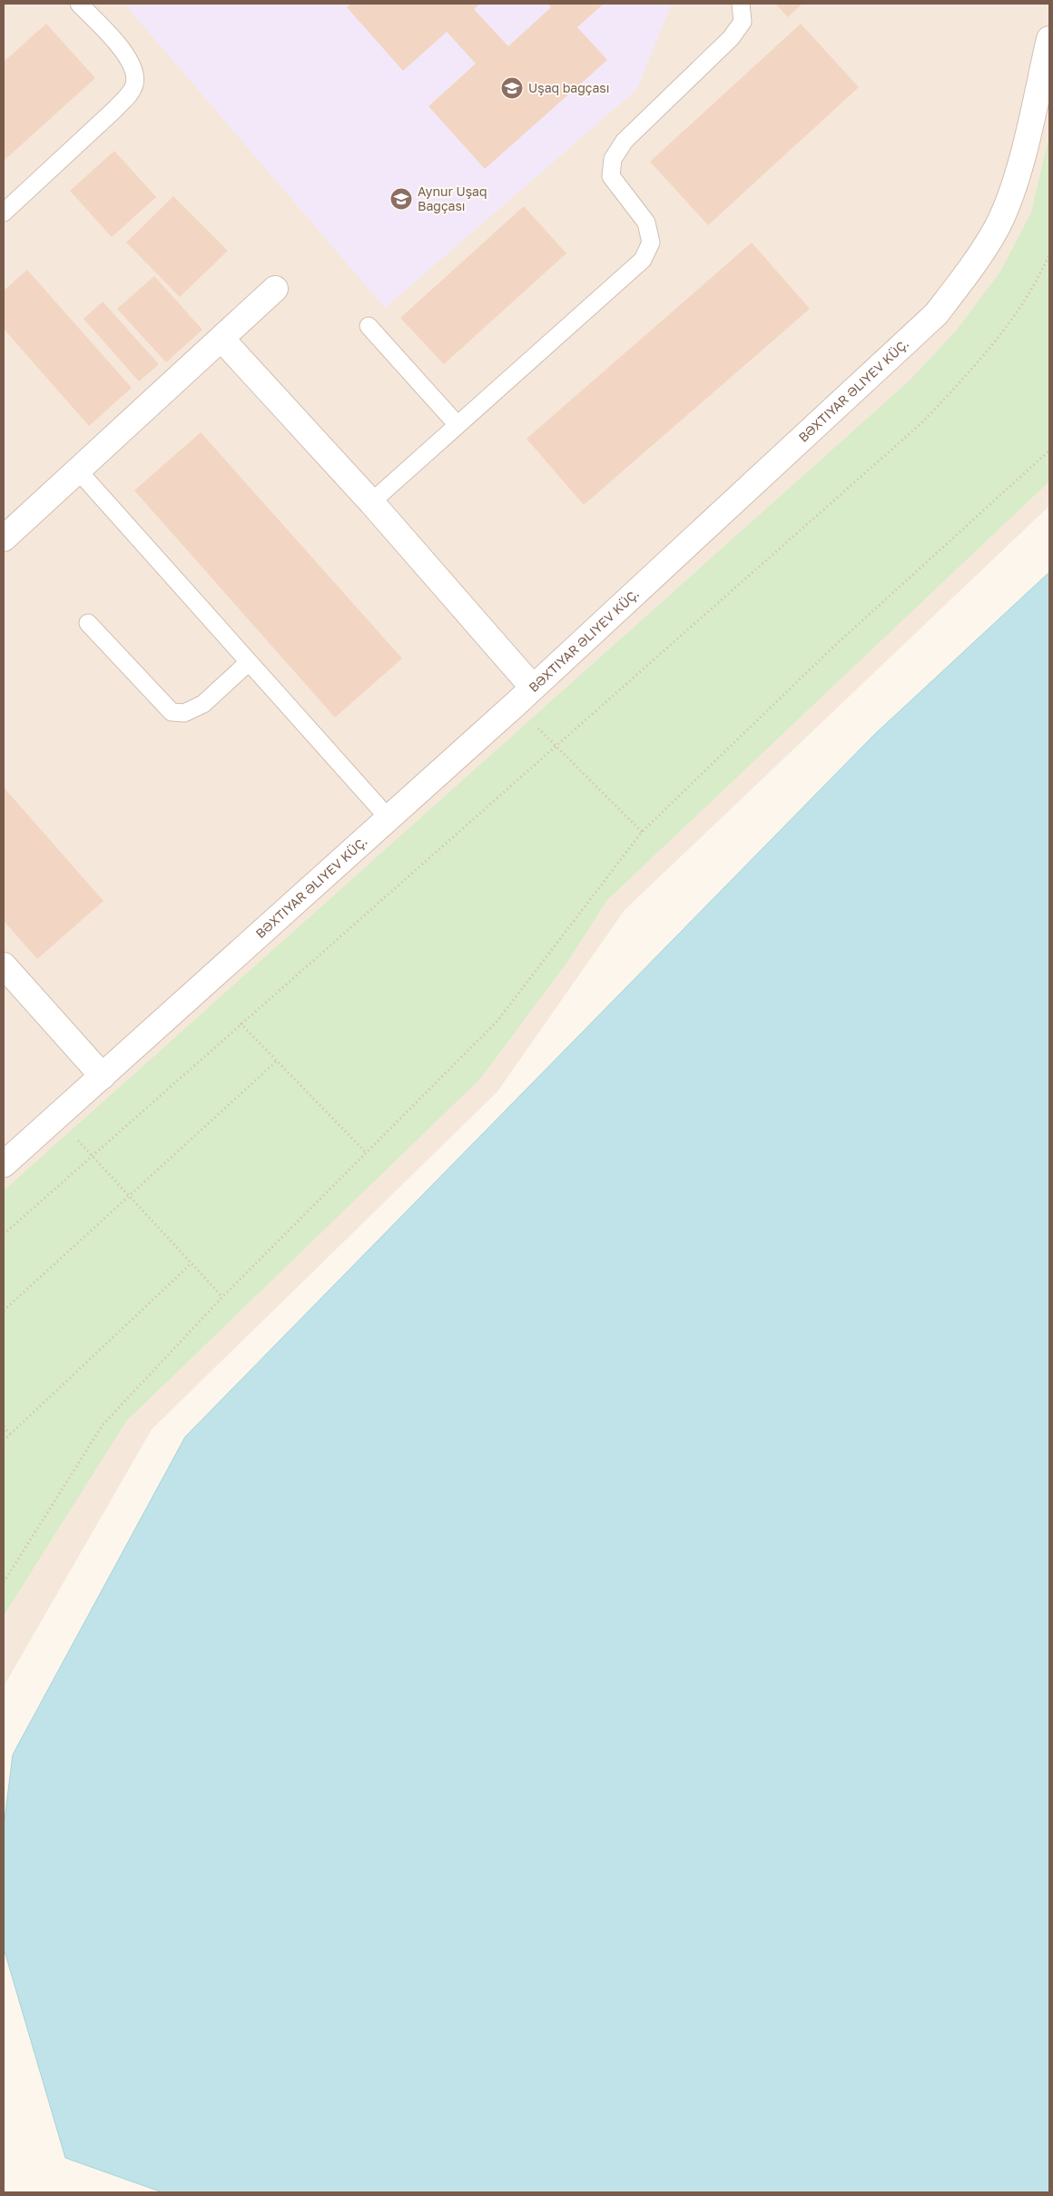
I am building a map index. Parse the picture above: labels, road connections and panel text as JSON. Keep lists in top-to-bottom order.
{
  "streets": {
    "street": ["BƏXTIYAR ƏLIYEV KÜÇ."]
  },
  "places": {
    "school or university": ["Uşaq bağçası", "Aynur Uşaq Bağçası"]
  }
}
